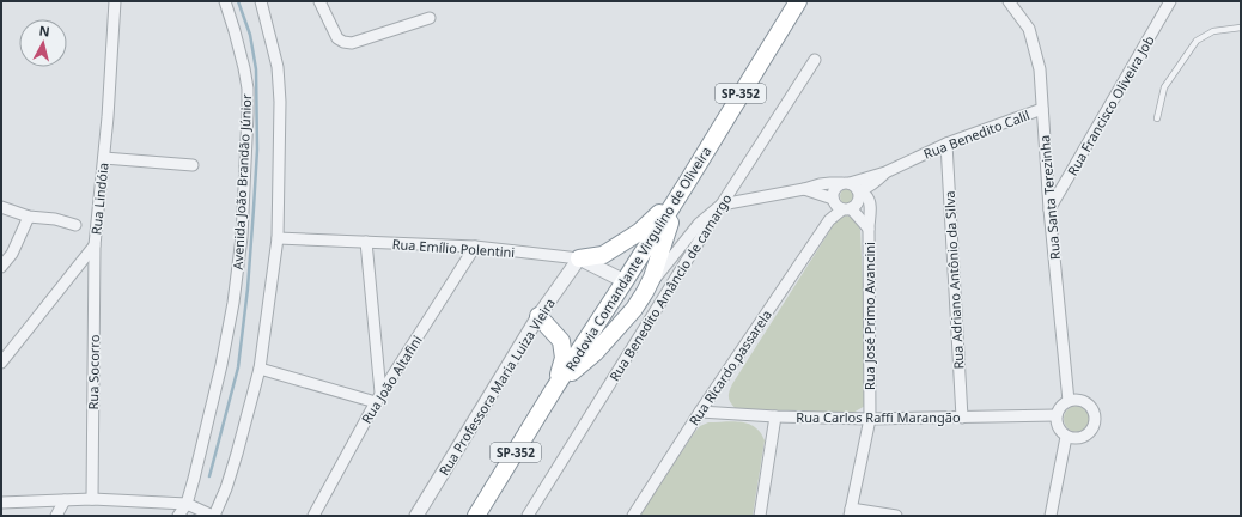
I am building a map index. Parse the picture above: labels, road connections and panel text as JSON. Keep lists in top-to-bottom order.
{
  "streets": {
    "highway": ["SP-352", "Rodovia Comandante Virgulino de Oliveira"],
    "street": [
      "Rua Francisco Oliveira Job",
      "Rua Benedito Calil",
      "Avenida João Brandão Júnior",
      "Rua Santa Terezinha",
      "Rua Lindóia",
      "Rua Emílio Polentini",
      "Rua Adriano Antônio da Silva",
      "Rua Benedito Amâncio de camargo",
      "Rua José Primo Avancini",
      "Rua Ricardo passarela",
      "Rua Socorro",
      "Rua João Altafini",
      "Rua Professora Maria Luiza Vieira",
      "Rua Carlos Raffi Marangão"
    ]
  },
  "crossings": [
    ["Rua Francisco Oliveira Job", "Rua Santa Terezinha"],
    ["Rua Benedito Calil", "Rua Santa Terezinha"],
    ["Rua Benedito Calil", "Rua Adriano Antônio da Silva"],
    ["Rua Benedito Calil", "Rua Benedito Amâncio de camargo"],
    ["Rua Benedito Calil", "Rua José Primo Avancini"],
    ["Rua Benedito Calil", "Rua Ricardo passarela"],
    ["Rua Santa Terezinha", "Rua Carlos Raffi Marangão"],
    ["Rua Lindóia", "Rua Socorro"],
    ["Rua Emílio Polentini", "Rodovia Comandante Virgulino de Oliveira"],
    ["Rua Emílio Polentini", "Rua João Altafini"],
    ["Rua Emílio Polentini", "Rua Professora Maria Luiza Vieira"],
    ["Rua Adriano Antônio da Silva", "Rua Carlos Raffi Marangão"],
    ["Rua José Primo Avancini", "Rua Ricardo passarela"],
    ["Rua José Primo Avancini", "Rua Carlos Raffi Marangão"],
    ["Rua Ricardo passarela", "Rua Carlos Raffi Marangão"]
  ],
  "north": "top"
}
